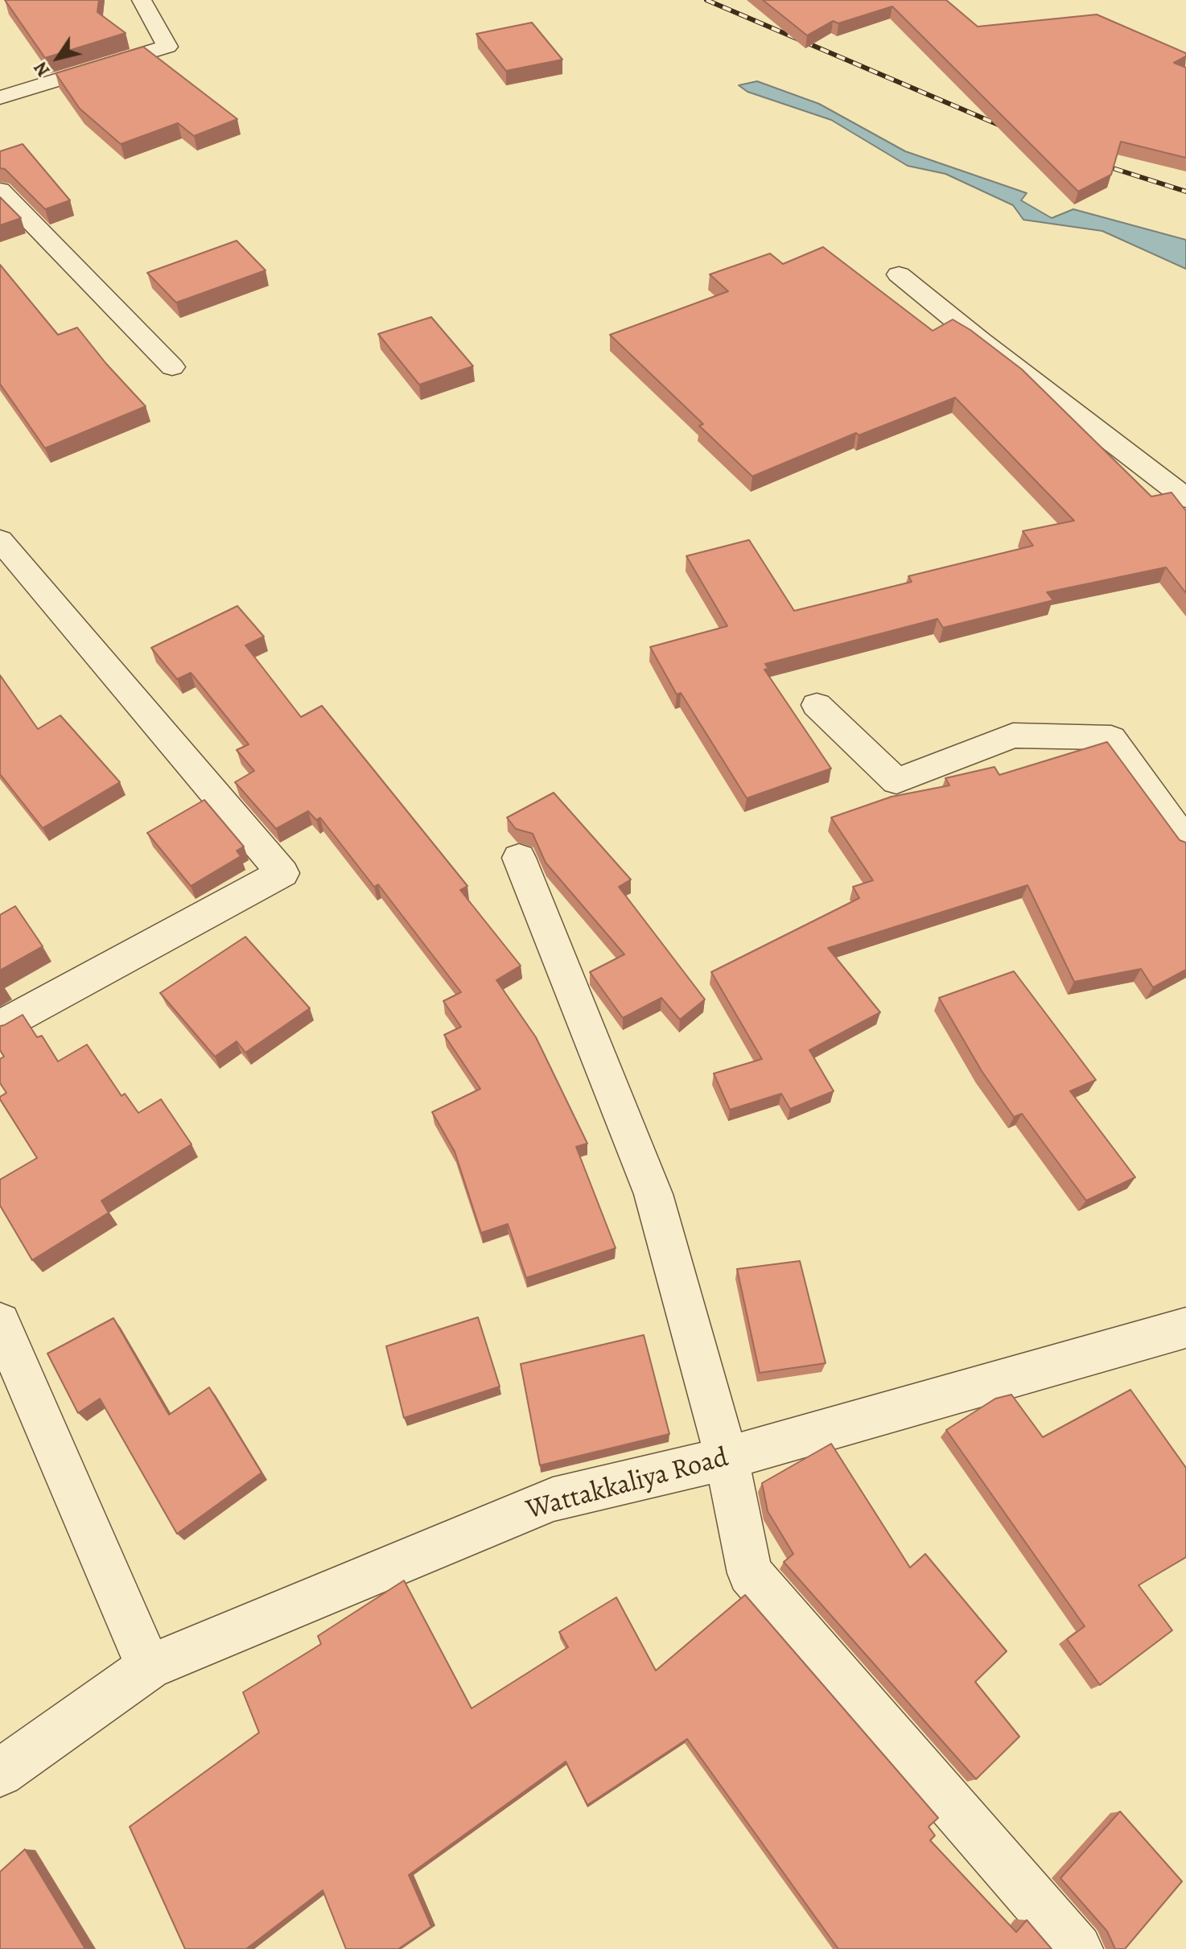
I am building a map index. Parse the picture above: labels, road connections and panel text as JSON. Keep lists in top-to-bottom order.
{
  "streets": {
    "street": ["Wattakkaliya Road"]
  },
  "north": "bottom left"
}
